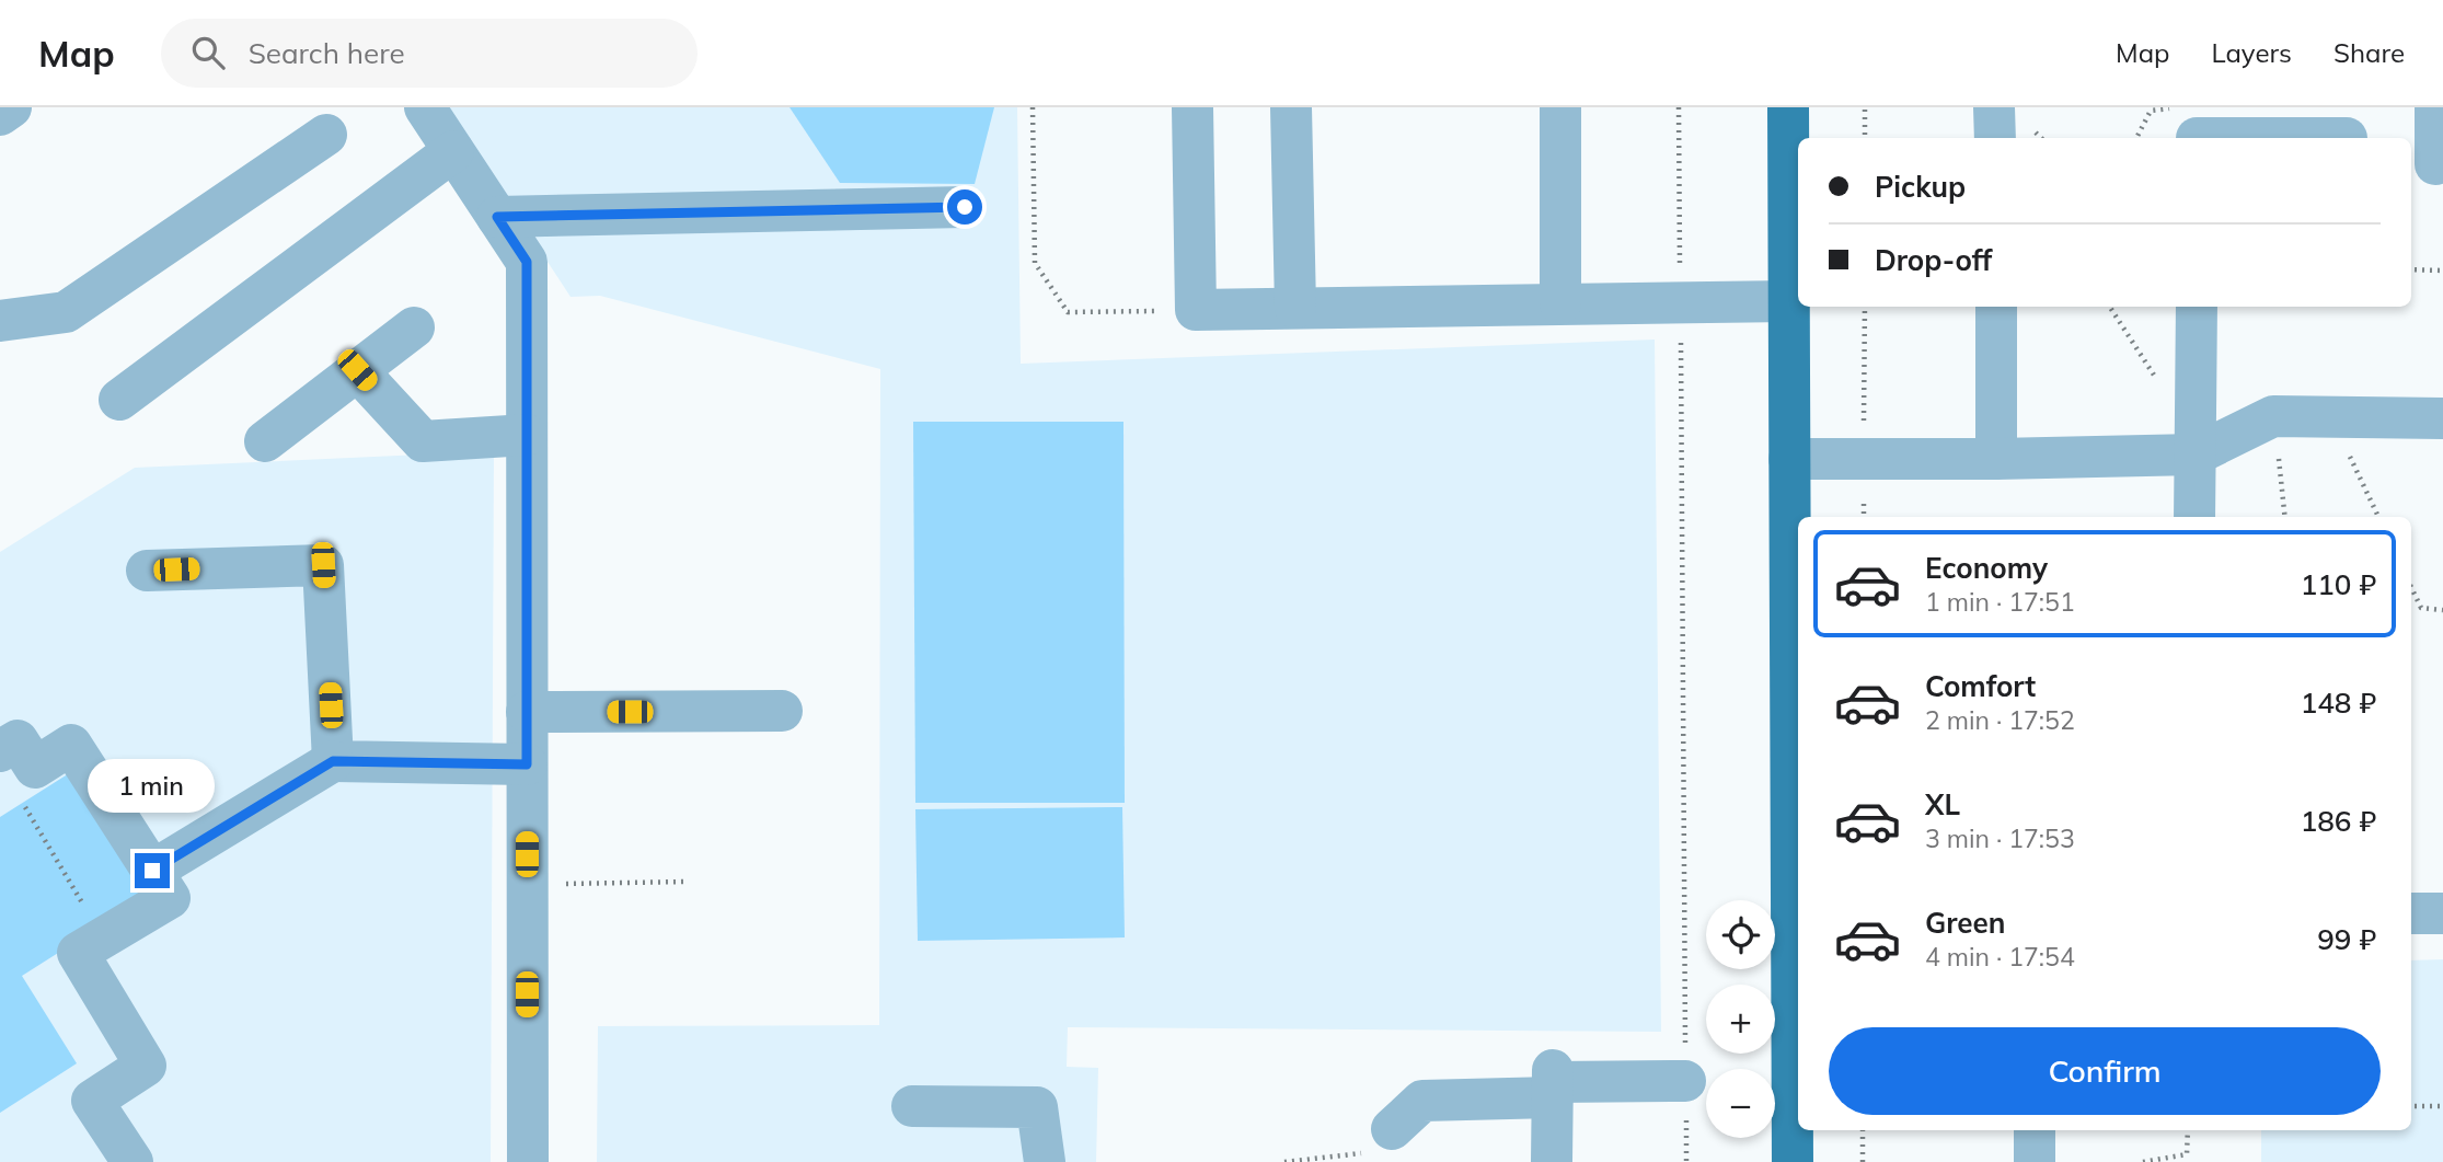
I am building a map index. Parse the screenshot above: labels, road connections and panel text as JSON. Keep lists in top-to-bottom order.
{
  "page": {
    "header": "Map",
    "search": "Search here",
    "nav": ["Map", "Layers", "Share"],
    "banner": ["Pickup", "Drop-off"],
    "list": [
      {
        "name": "Economy",
        "note": "1 min · 17:51",
        "value": "110 ₽"
      },
      {
        "name": "Comfort",
        "note": "2 min · 17:52",
        "value": "148 ₽"
      },
      {
        "name": "XL",
        "note": "3 min · 17:53",
        "value": "186 ₽"
      },
      {
        "name": "Green",
        "note": "4 min · 17:54",
        "value": "99 ₽"
      }
    ],
    "bubble": "1 min",
    "map_buttons": ["+", "−"],
    "buttons": "Confirm"
  }
}
